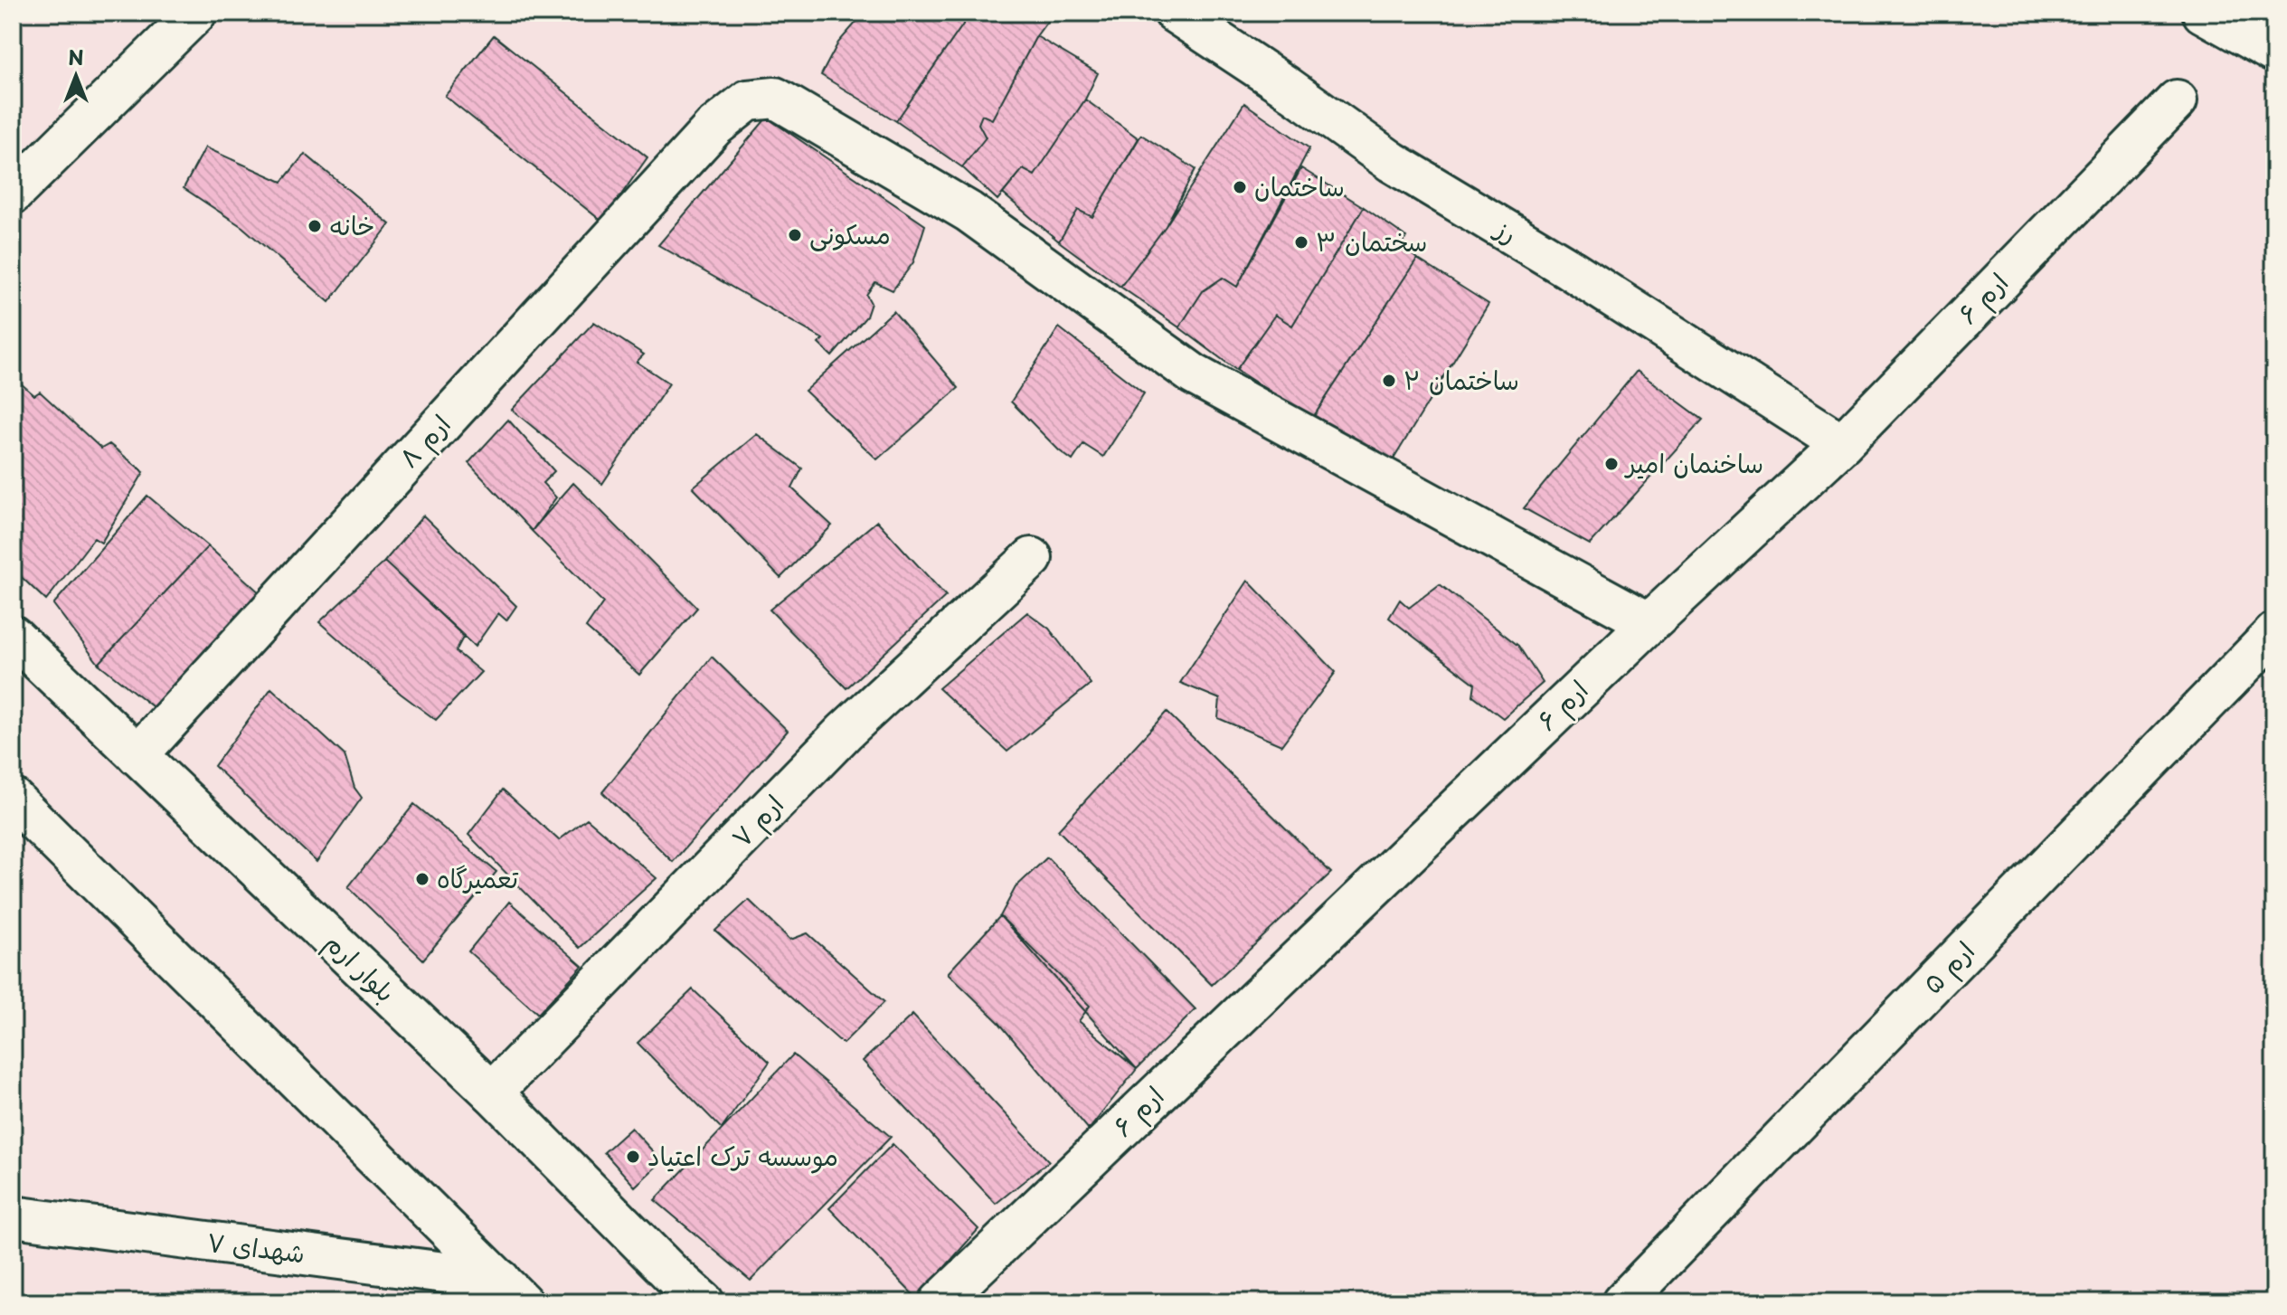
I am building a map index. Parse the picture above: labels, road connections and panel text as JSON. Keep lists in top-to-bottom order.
{
  "streets": {
    "street": [
      "رز",
      "ارم ۶",
      "ارم ۸",
      "ارم ۷",
      "بلوار ارم",
      "ارم ۵",
      "شهدای ۷"
    ]
  },
  "crossings": [
    ["رز", "ارم ۶"],
    ["ارم ۶", "ارم ۸"],
    ["ارم ۸", "بلوار ارم"],
    ["ارم ۷", "بلوار ارم"]
  ],
  "places": [
    "ساختمان",
    "خانه",
    "مسکونی",
    "سختمان ۳",
    "ساختمان ۲",
    "ساخنمان امیر",
    "تعمیرگاه",
    "موسسه ترک اعتیاد"
  ],
  "north": "top"
}
